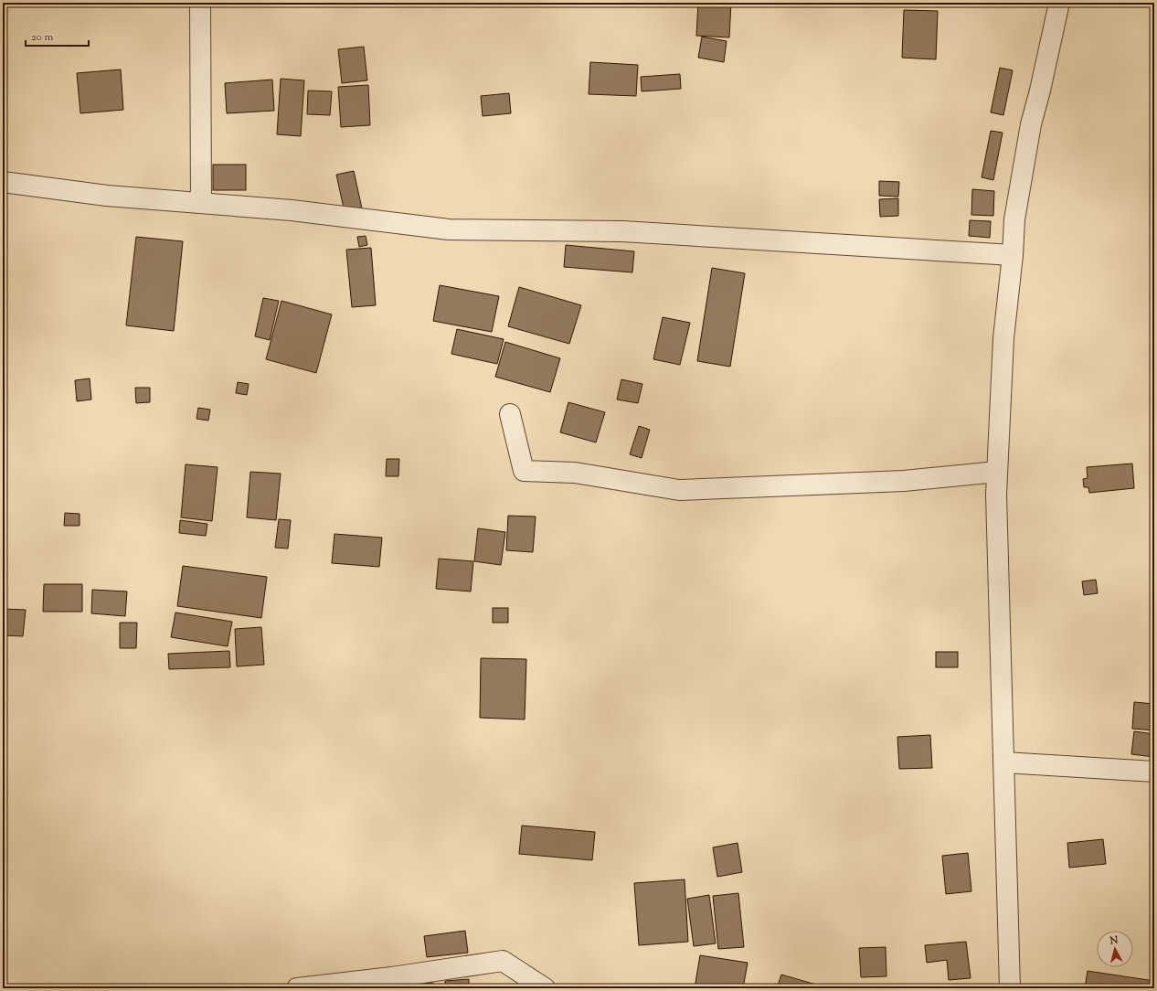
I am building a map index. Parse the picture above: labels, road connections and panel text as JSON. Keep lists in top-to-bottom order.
{
  "scale_bar": "20 m",
  "north": "top"
}
